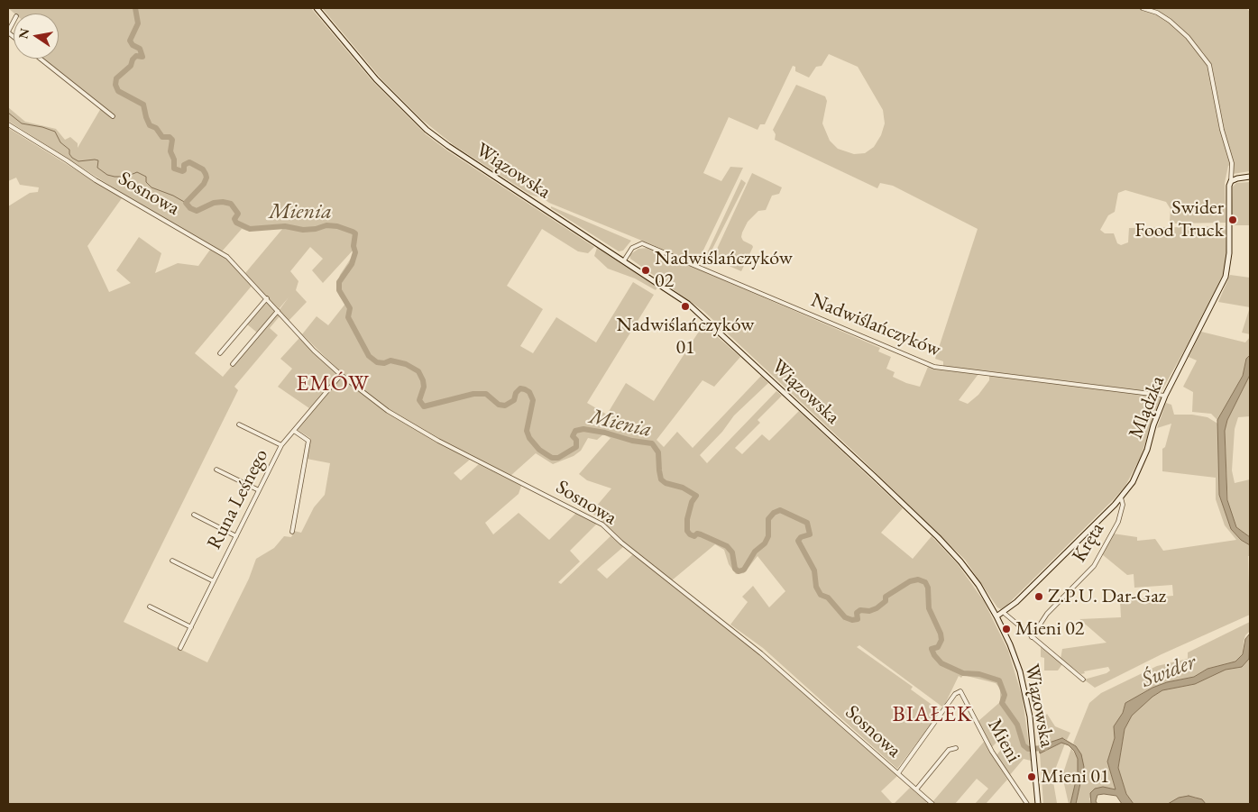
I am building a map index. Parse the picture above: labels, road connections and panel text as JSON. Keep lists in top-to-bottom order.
{
  "streets": {
    "main road": ["Wiązowska", "Mlądzka"],
    "street": [
      "Sosnowa",
      "Nadwiślańczyków",
      "Runa Leśnego",
      "Kręta",
      "Mieni"
    ]
  },
  "crossings": [
    ["Wiązowska", "Nadwiślańczyków"],
    ["Wiązowska", "Mlądzka"],
    ["Sosnowa", "Runa Leśnego"],
    ["Sosnowa", "Mieni"],
    ["Nadwiślańczyków", "Mlądzka"],
    ["Mlądzka", "Kręta"]
  ],
  "districts": ["EMÓW", "BIAŁEK"],
  "water": ["Mienia", "Świder"],
  "places": [
    "Swider Food Truck",
    "Nadwiślańczyków 02",
    "Nadwiślańczyków 01",
    "Z.P.U. Dar-Gaz",
    "Mieni 02",
    "Mieni 01"
  ],
  "north": "left"
}
